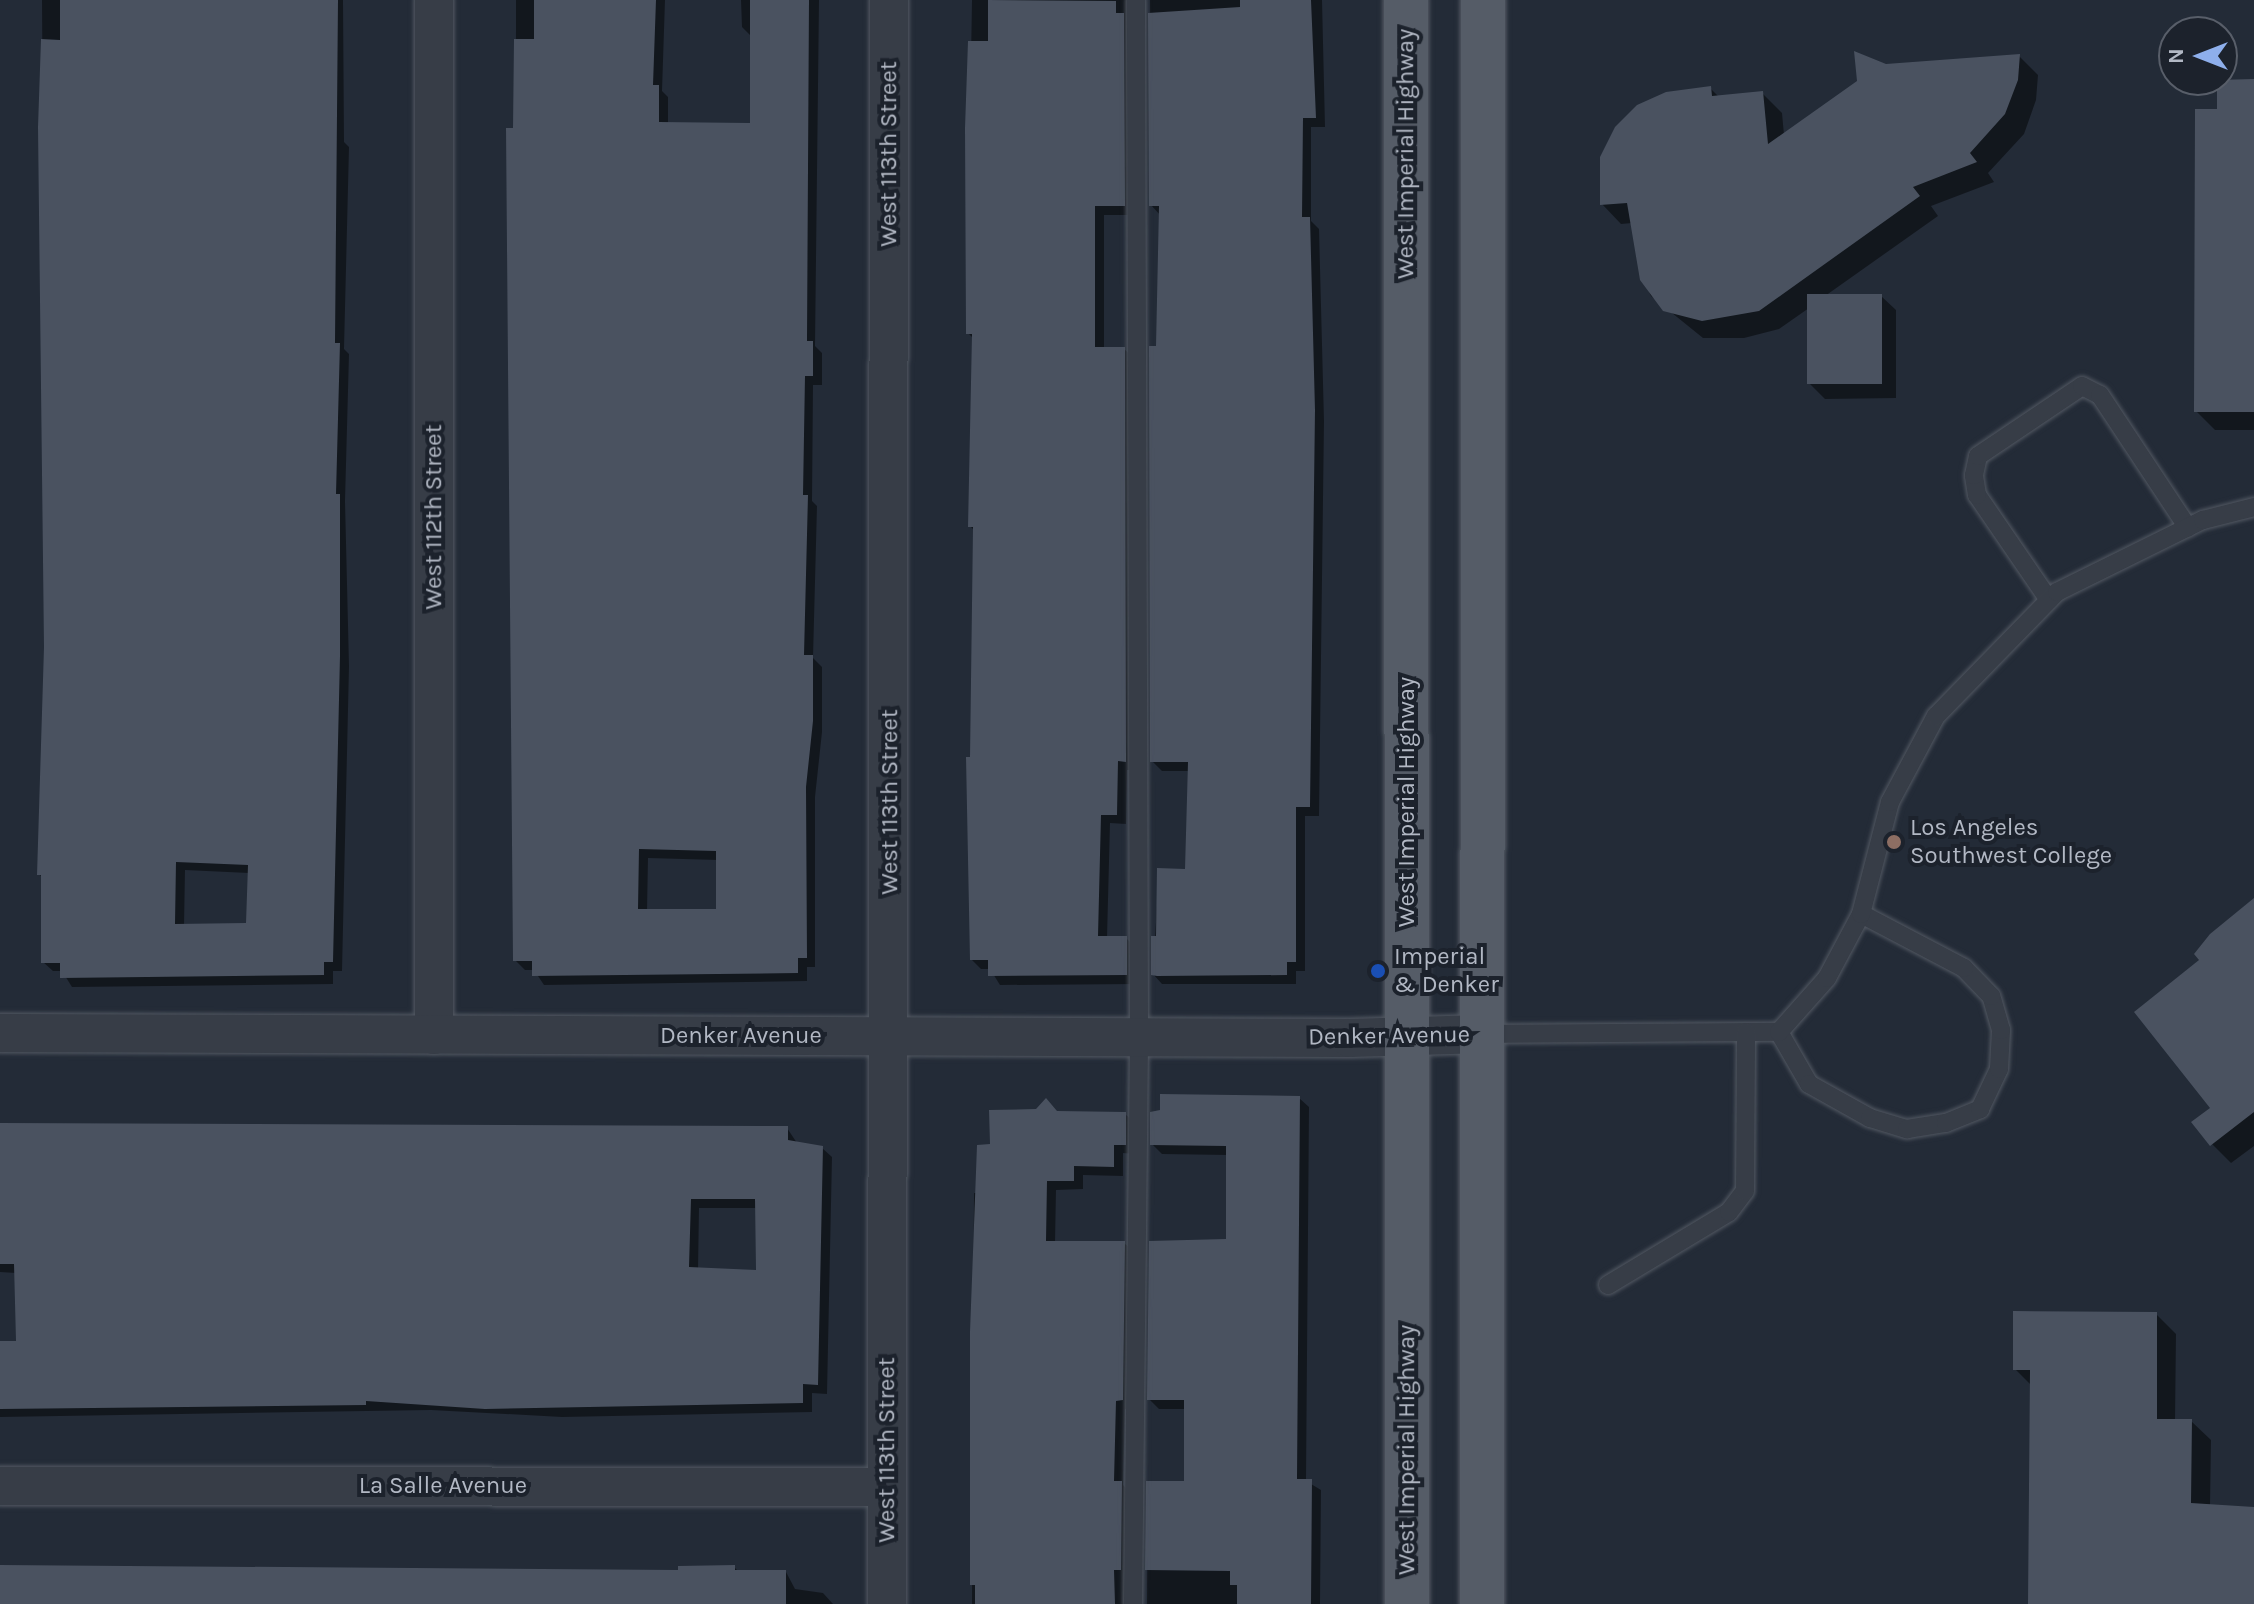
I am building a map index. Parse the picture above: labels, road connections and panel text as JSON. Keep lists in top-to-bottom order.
{
  "streets": {
    "main road": ["West Imperial Highway"],
    "street": [
      "West 113th Street",
      "West 112th Street",
      "Denker Avenue",
      "La Salle Avenue"
    ]
  },
  "crossings": [
    ["West 113th Street", "Denker Avenue"],
    ["West 113th Street", "La Salle Avenue"],
    ["West Imperial Highway", "Denker Avenue"],
    ["West 112th Street", "Denker Avenue"]
  ],
  "places": ["Los Angeles Southwest College", "Imperial & Denker"],
  "north": "left"
}
